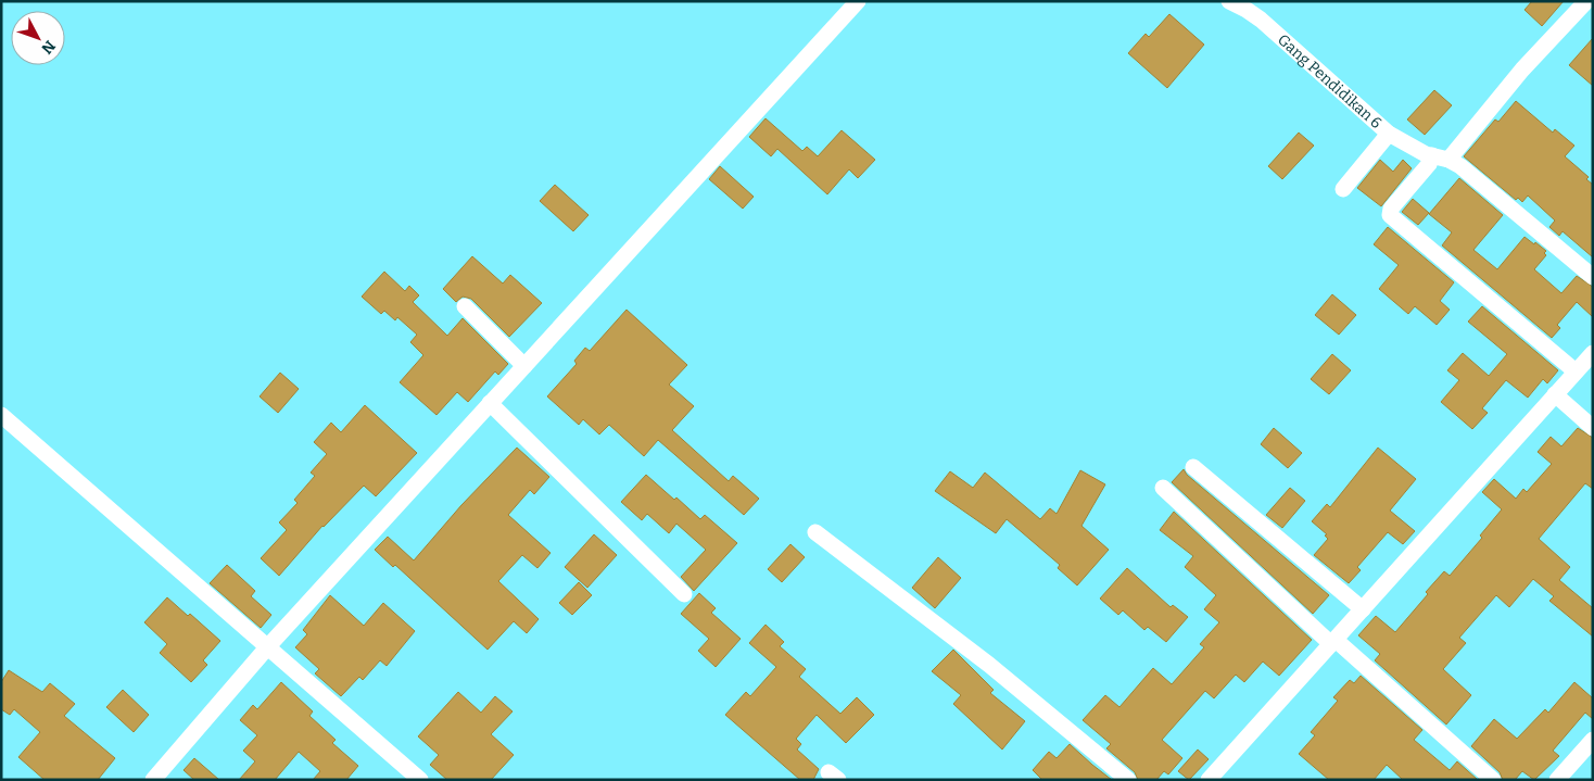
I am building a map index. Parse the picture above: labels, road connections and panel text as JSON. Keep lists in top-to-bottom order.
{
  "streets": {
    "street": ["Gang Pendidikan 6"]
  },
  "north": "bottom right"
}
